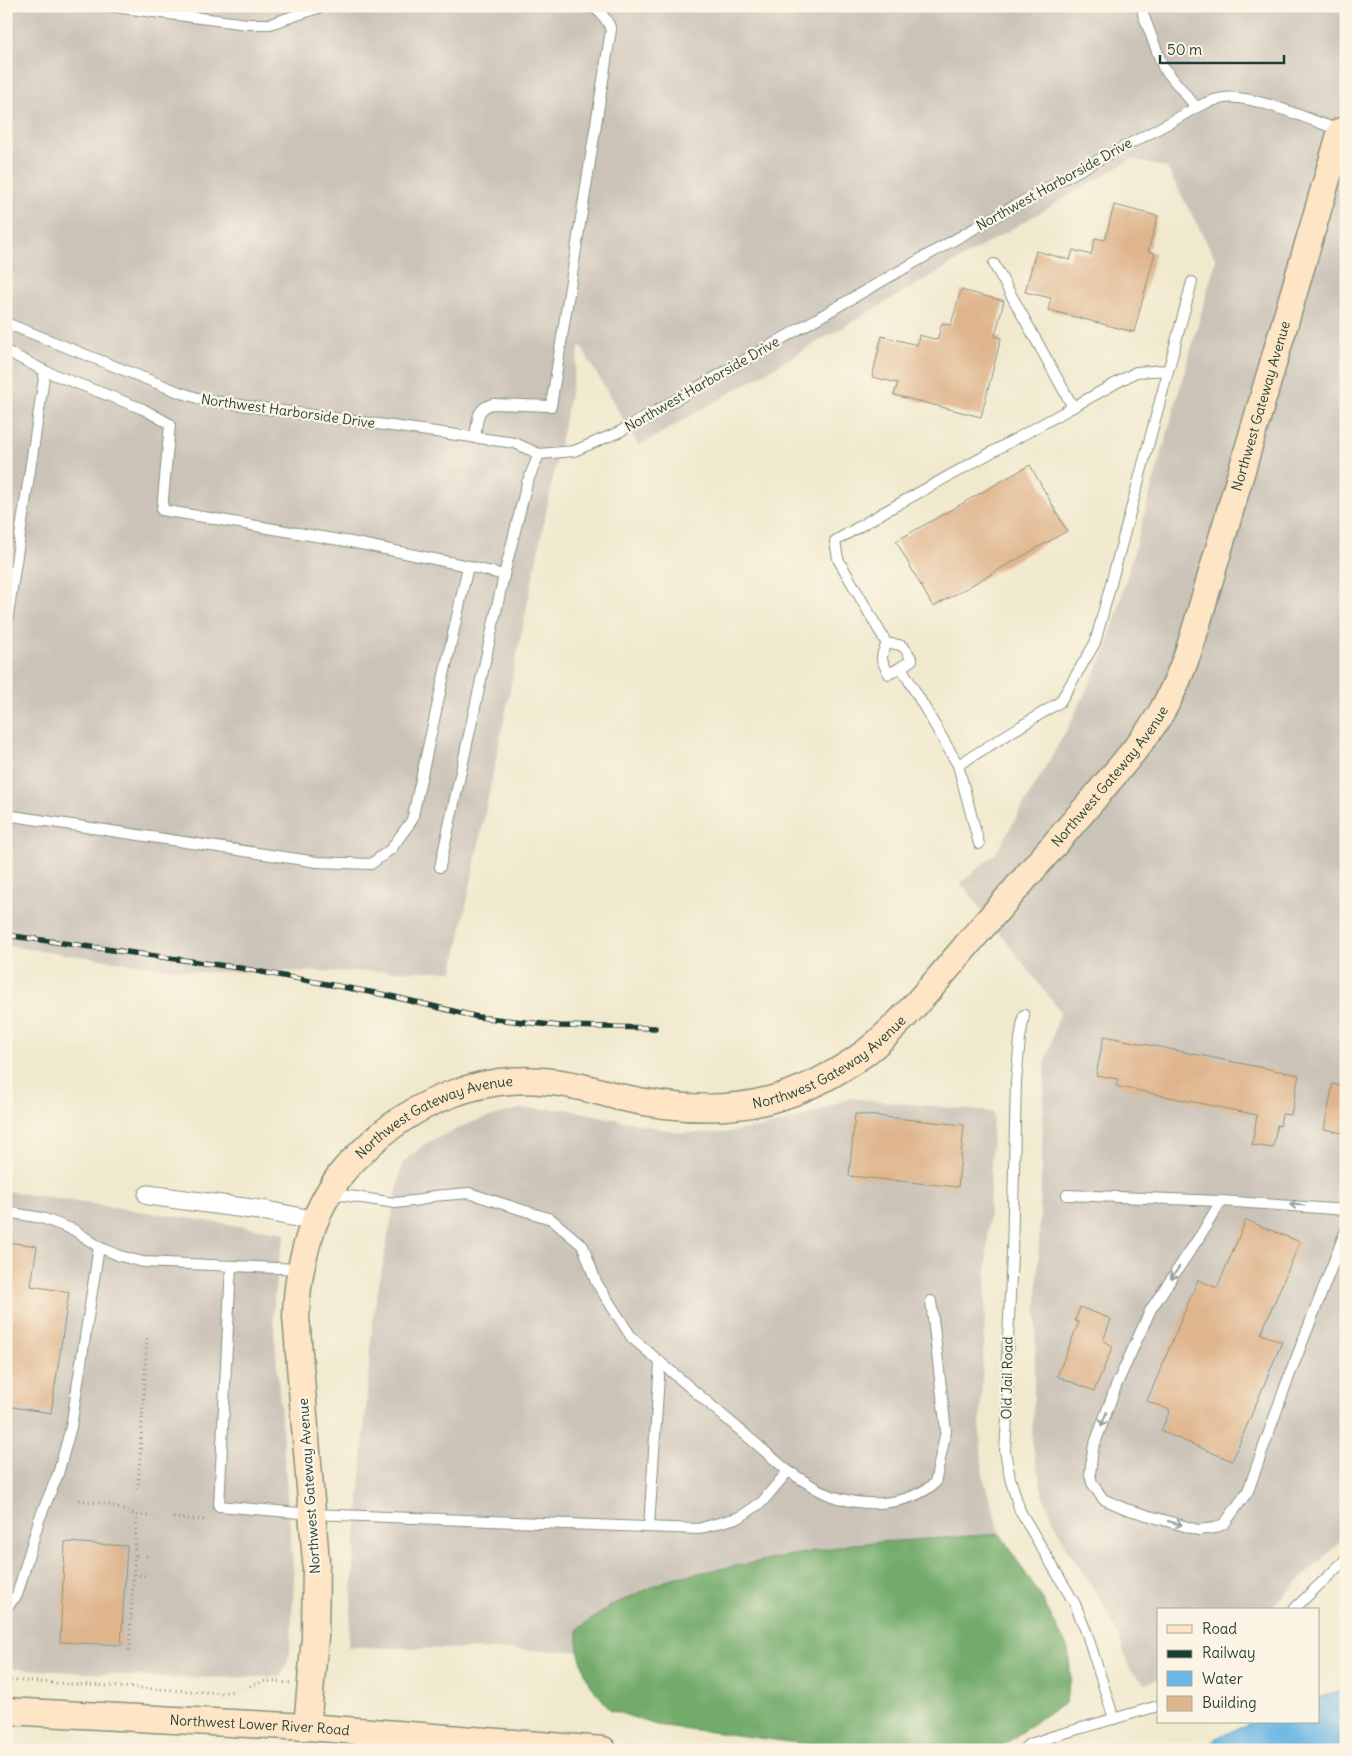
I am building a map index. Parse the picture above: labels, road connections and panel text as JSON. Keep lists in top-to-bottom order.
{
  "streets": {
    "street": ["Northwest Gateway Avenue", "Northwest Lower River Road"],
    "lane": ["Northwest Harborside Drive", "Old Jail Road"]
  },
  "crossings": [
    ["Northwest Harborside Drive", "Northwest Gateway Avenue"],
    ["Northwest Gateway Avenue", "Northwest Lower River Road"]
  ],
  "legend": [
    "Road",
    "Railway",
    "Water",
    "Building"
  ],
  "scale_bar": "50 m"
}
